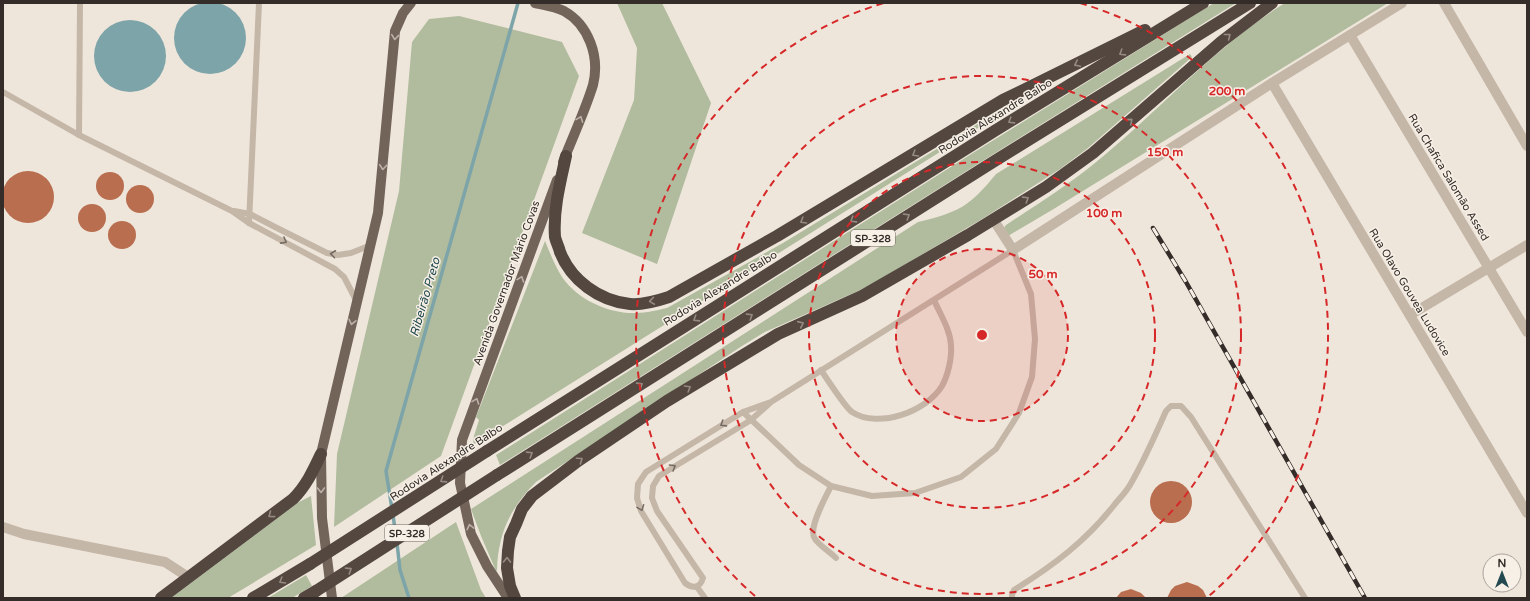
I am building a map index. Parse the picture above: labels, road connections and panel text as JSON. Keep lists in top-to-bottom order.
{
  "streets": {
    "highway": ["Rodovia Alexandre Balbo", "SP-328"],
    "main road": ["Avenida Governador Mário Covas"],
    "street": ["Rua Chafica Salomão Assed", "Rua Olavo Gouvea Ludovice"]
  },
  "one_way": ["Avenida Governador Mário Covas"],
  "water": ["Ribeirão Preto"],
  "north": "top",
  "rings": [
    "200 m",
    "150 m",
    "100 m",
    "50 m"
  ]
}
